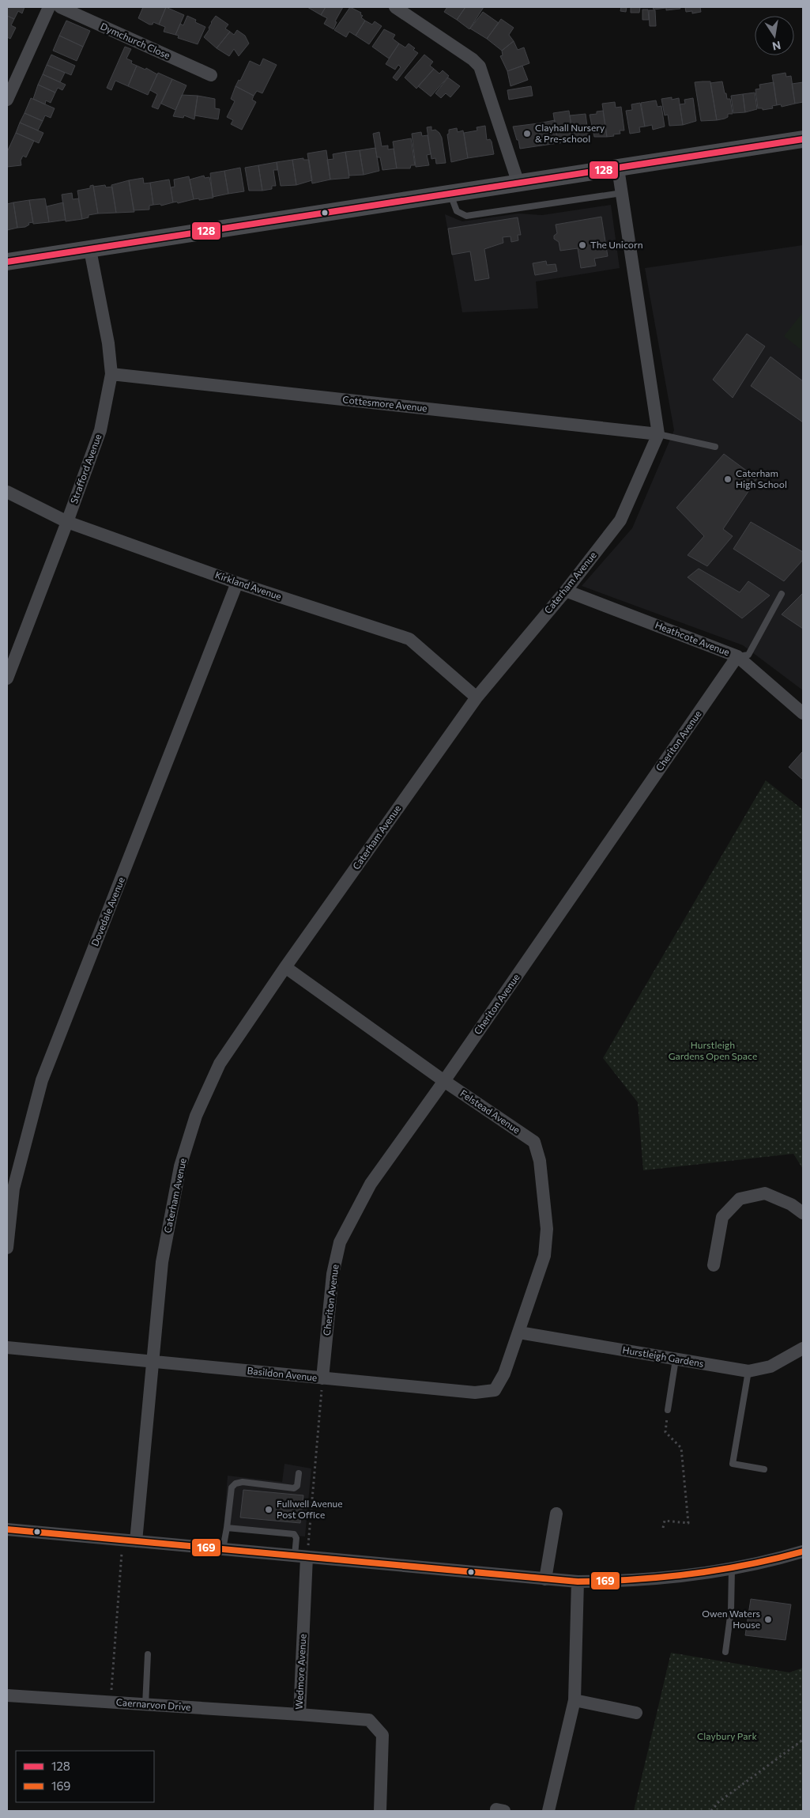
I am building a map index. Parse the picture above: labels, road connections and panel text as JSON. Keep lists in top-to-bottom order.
{
  "streets": {
    "street": [
      "Dymchurch Close",
      "Cottesmore Avenue",
      "Strafford Avenue",
      "Caterham Avenue",
      "Kirkland Avenue",
      "Heathcote Avenue",
      "Cheriton Avenue",
      "Dovedale Avenue",
      "Felstead Avenue",
      "Hurstleigh Gardens",
      "Basildon Avenue",
      "Wedmore Avenue",
      "Caernarvon Drive"
    ]
  },
  "crossings": [
    ["Cottesmore Avenue", "Strafford Avenue"],
    ["Cottesmore Avenue", "Caterham Avenue"],
    ["Strafford Avenue", "Kirkland Avenue"],
    ["Caterham Avenue", "Kirkland Avenue"],
    ["Caterham Avenue", "Heathcote Avenue"],
    ["Caterham Avenue", "Felstead Avenue"],
    ["Caterham Avenue", "Basildon Avenue"],
    ["Kirkland Avenue", "Dovedale Avenue"],
    ["Heathcote Avenue", "Cheriton Avenue"],
    ["Cheriton Avenue", "Felstead Avenue"],
    ["Cheriton Avenue", "Basildon Avenue"],
    ["Felstead Avenue", "Hurstleigh Gardens"],
    ["Felstead Avenue", "Basildon Avenue"],
    ["Hurstleigh Gardens", "Basildon Avenue"],
    ["Wedmore Avenue", "Caernarvon Drive"]
  ],
  "parks": ["Hurstleigh Gardens Open Space", "Claybury Park"],
  "places": [
    "Clayhall Nursery & Pre-school",
    "The Unicorn",
    "Caterham High School",
    "Fullwell Avenue Post Office",
    "Owen Waters House"
  ],
  "lines": ["transit line 128", "transit line 169"],
  "legend": ["128", "169"],
  "north": "bottom"
}
